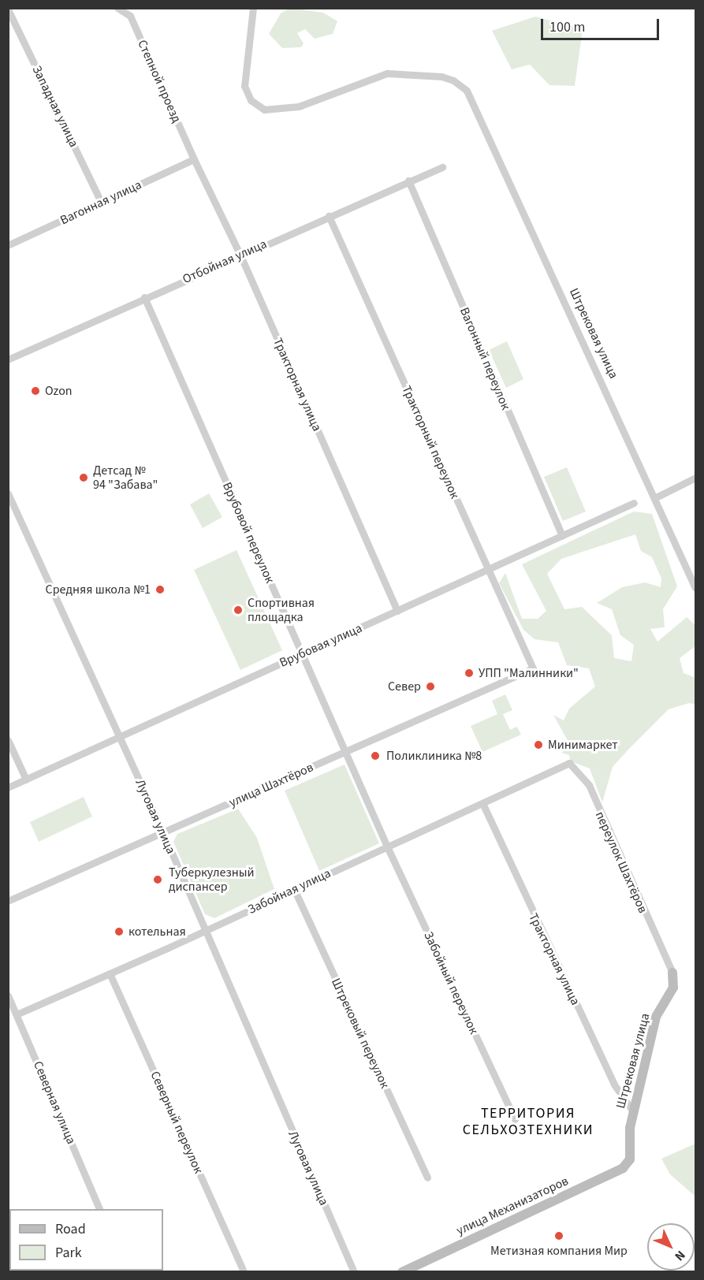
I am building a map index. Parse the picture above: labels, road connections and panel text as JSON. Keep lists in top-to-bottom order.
{
  "streets": {
    "street": [
      "Степной проезд",
      "Западная улица",
      "Вагонная улица",
      "Отбойная улица",
      "Штрековая улица",
      "Вагонный переулок",
      "Тракторная улица",
      "Тракторный переулок",
      "Врубовой переулок",
      "Врубовая улица",
      "улица Шахтёров",
      "Луговая улица",
      "переулок Шахтёров",
      "Забойная улица",
      "Забойный переулок",
      "Штрековый переулок",
      "Северная улица",
      "Северный переулок",
      "улица Механизаторов"
    ]
  },
  "crossings": [
    ["Степной проезд", "Вагонная улица"],
    ["Степной проезд", "Тракторная улица"],
    ["Западная улица", "Вагонная улица"],
    ["Вагонная улица", "Тракторная улица"],
    ["Отбойная улица", "Вагонный переулок"],
    ["Отбойная улица", "Тракторная улица"],
    ["Отбойная улица", "Тракторный переулок"],
    ["Отбойная улица", "Врубовой переулок"],
    ["Штрековая улица", "Тракторная улица"],
    ["Штрековая улица", "переулок Шахтёров"],
    ["Штрековая улица", "улица Механизаторов"],
    ["Вагонный переулок", "Врубовая улица"],
    ["Тракторная улица", "Врубовая улица"],
    ["Тракторная улица", "Забойная улица"],
    ["Тракторный переулок", "Врубовая улица"],
    ["Тракторный переулок", "улица Шахтёров"],
    ["Врубовой переулок", "Врубовая улица"],
    ["Врубовой переулок", "улица Шахтёров"],
    ["Врубовой переулок", "Забойная улица"],
    ["Врубовой переулок", "Забойный переулок"],
    ["Врубовая улица", "Луговая улица"],
    ["улица Шахтёров", "Луговая улица"],
    ["Луговая улица", "Забойная улица"],
    ["переулок Шахтёров", "Забойная улица"],
    ["Забойная улица", "Забойный переулок"],
    ["Забойная улица", "Штрековый переулок"],
    ["Забойная улица", "Северная улица"],
    ["Забойная улица", "Северный переулок"]
  ],
  "districts": ["ТЕРРИТОРИЯ СЕЛЬХОЗТЕХНИКИ"],
  "places": [
    "Ozon",
    "Детсад № 94 \"Забава\"",
    "Средняя школа №1",
    "Спортивная площадка",
    "УПП \"Малинники\"",
    "Север",
    "Минимаркет",
    "Поликлиника №8",
    "Туберкулезный диспансер",
    "котельная",
    "Метизная компания Мир"
  ],
  "legend": ["Road", "Park"],
  "scale_bar": "100 m",
  "north": "bottom right"
}
